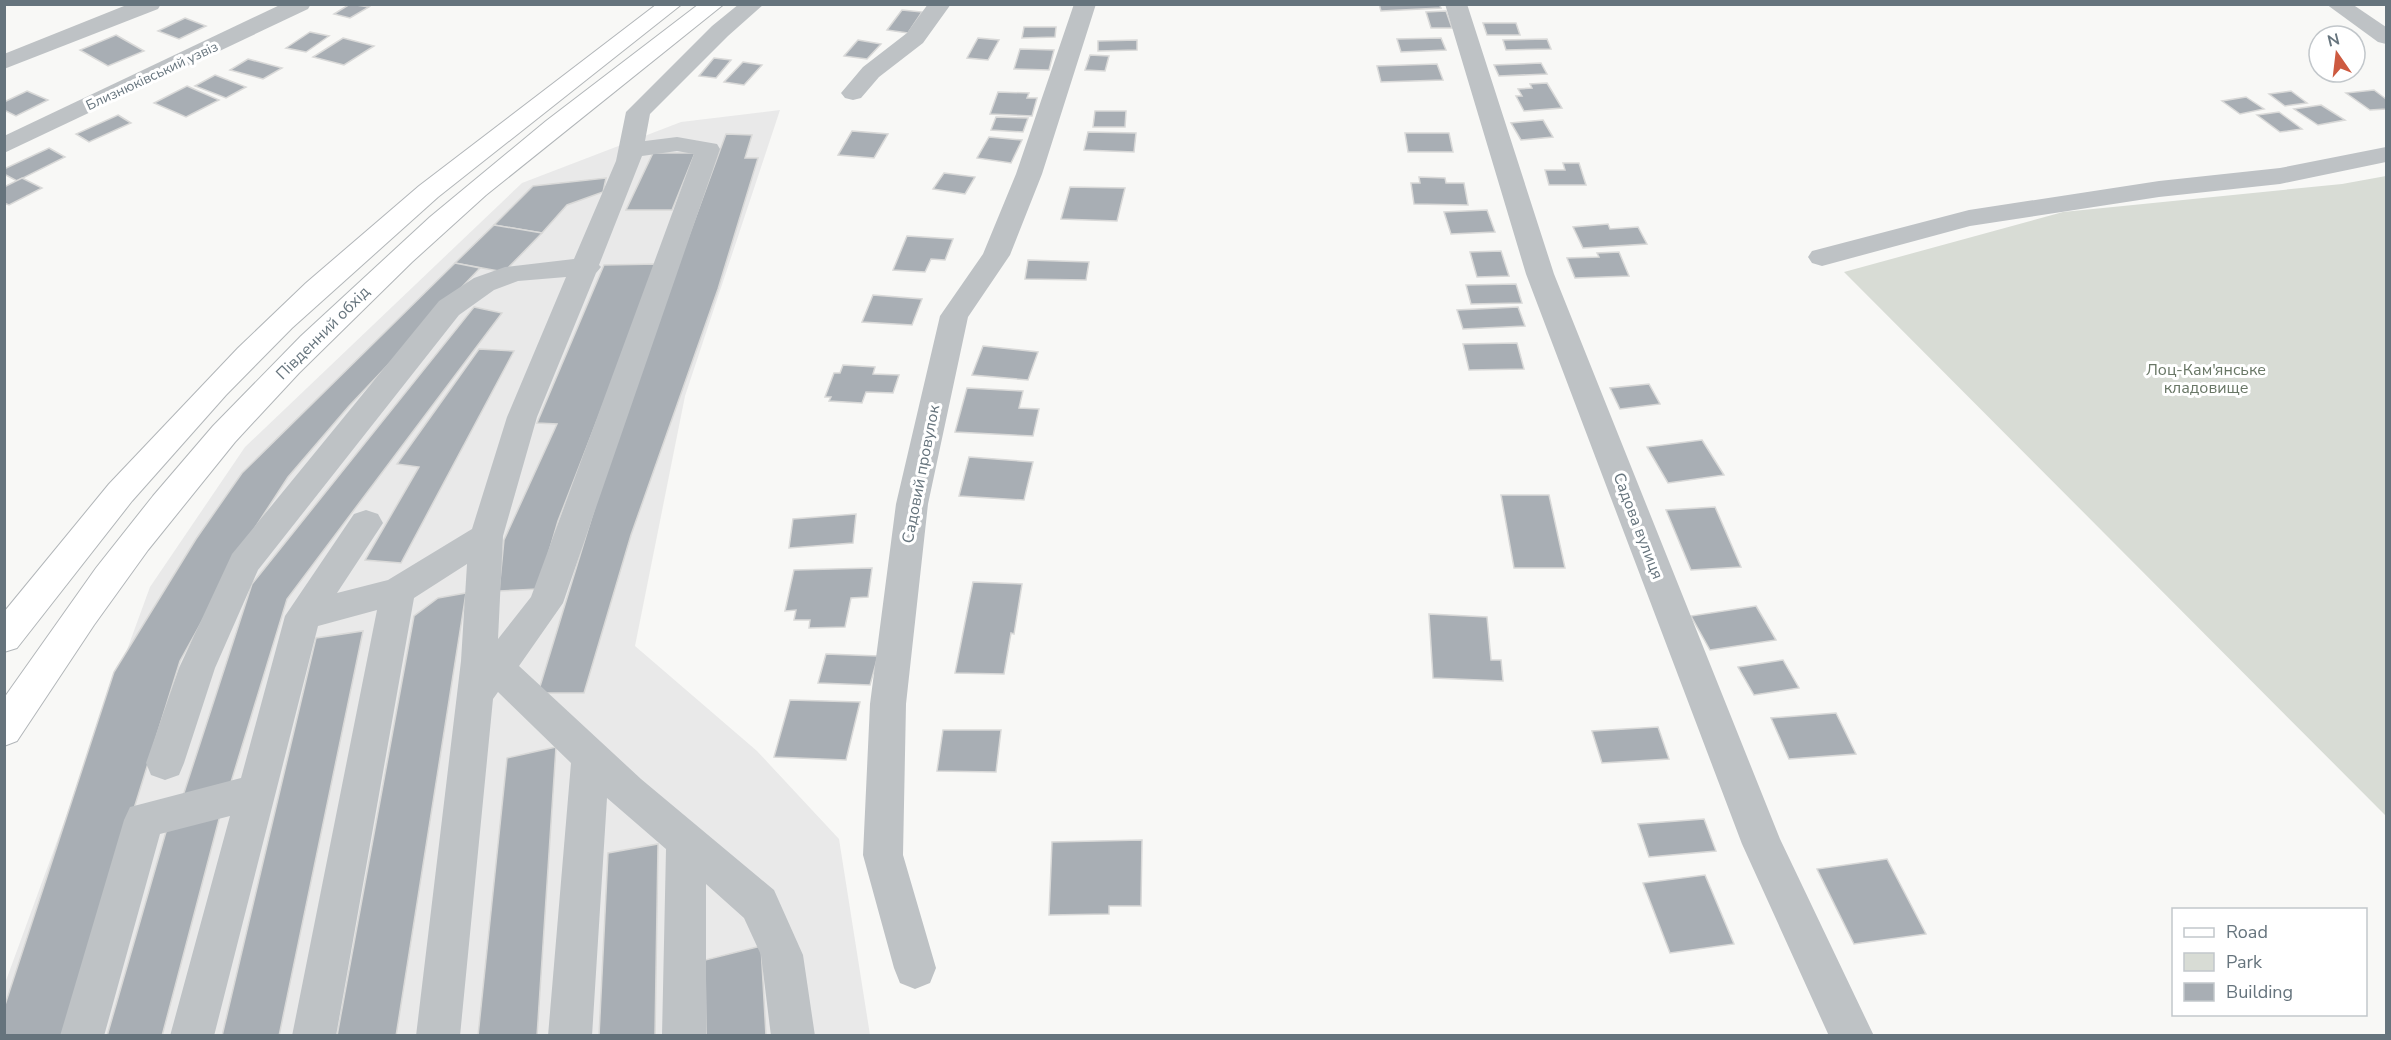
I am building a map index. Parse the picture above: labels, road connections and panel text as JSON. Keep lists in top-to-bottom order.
{
  "streets": {
    "main road": ["Південний обхід"],
    "street": ["Близнюківський узвіз", "Садовий провулок", "Садова вулиця"]
  },
  "parks": ["Лоц-Кам'янcьке кладовище"],
  "legend": ["Road", "Park", "Building"],
  "north": "top"
}
